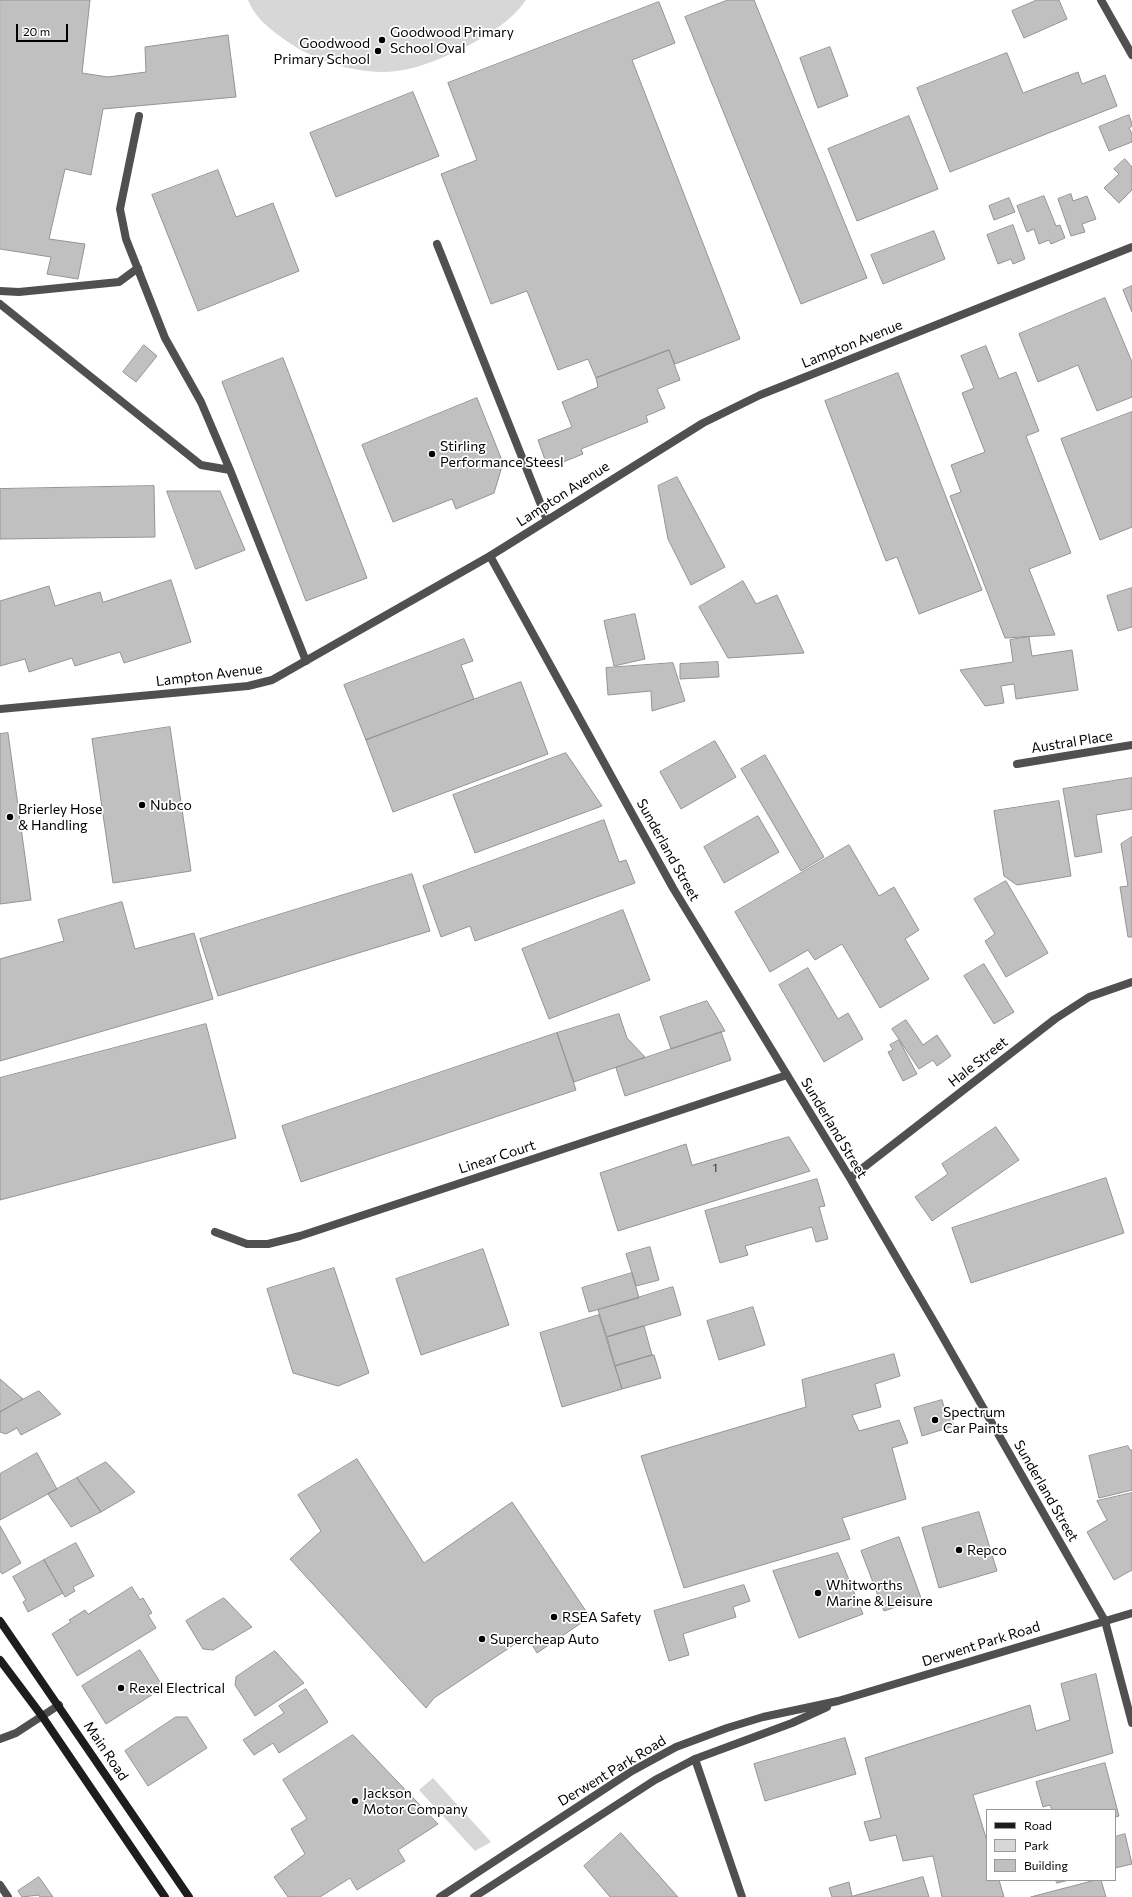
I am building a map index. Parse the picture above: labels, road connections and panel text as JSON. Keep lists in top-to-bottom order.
{
  "streets": {
    "main road": ["Main Road"],
    "street": [
      "Lampton Avenue",
      "Austral Place",
      "Sunderland Street",
      "Hale Street",
      "Linear Court",
      "Derwent Park Road"
    ]
  },
  "crossings": [
    ["Lampton Avenue", "Sunderland Street"],
    ["Sunderland Street", "Hale Street"],
    ["Sunderland Street", "Linear Court"],
    ["Sunderland Street", "Derwent Park Road"]
  ],
  "places": [
    "Goodwood Primary School Oval",
    "Goodwood Primary School",
    "Stirling Performance Steesl",
    "Nubco",
    "Brierley Hose & Handling",
    "Spectrum Car Paints",
    "Repco",
    "Whitworths Marine & Leisure",
    "RSEA Safety",
    "Supercheap Auto",
    "Rexel Electrical",
    "Jackson Motor Company"
  ],
  "house_numbers": ["1"],
  "legend": ["Road", "Park", "Building"],
  "scale_bar": "20 m"
}
